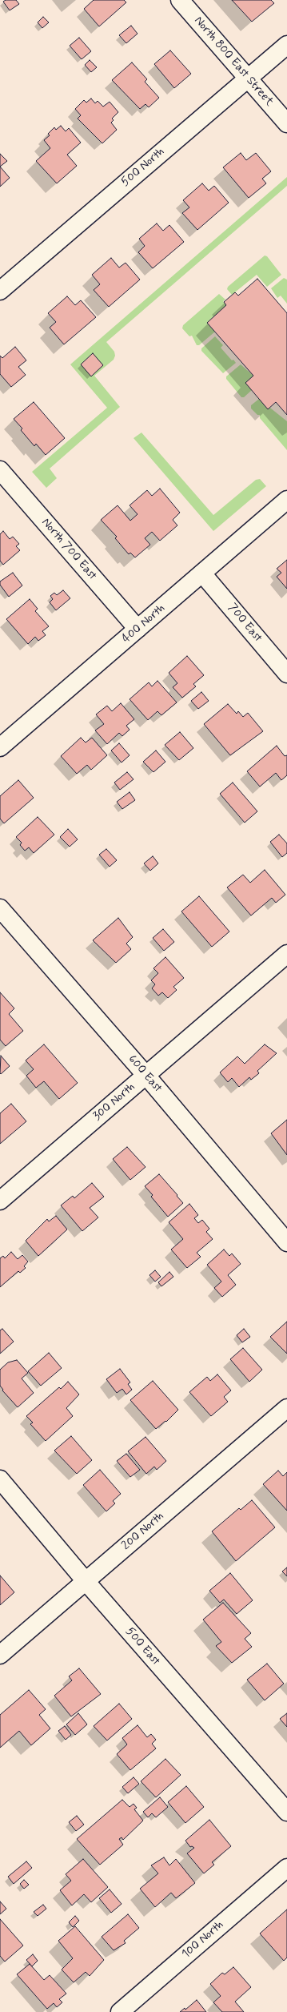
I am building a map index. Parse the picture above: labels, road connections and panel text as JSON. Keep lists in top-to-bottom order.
{
  "streets": {
    "street": [
      "North 800 East Street",
      "500 North",
      "North 700 East",
      "700 East",
      "400 North",
      "600 East",
      "300 North",
      "200 North",
      "500 East",
      "100 North"
    ]
  },
  "crossings": [
    ["North 800 East Street", "500 North"],
    ["North 700 East", "400 North"],
    ["700 East", "400 North"],
    ["600 East", "300 North"],
    ["200 North", "500 East"]
  ]
}
